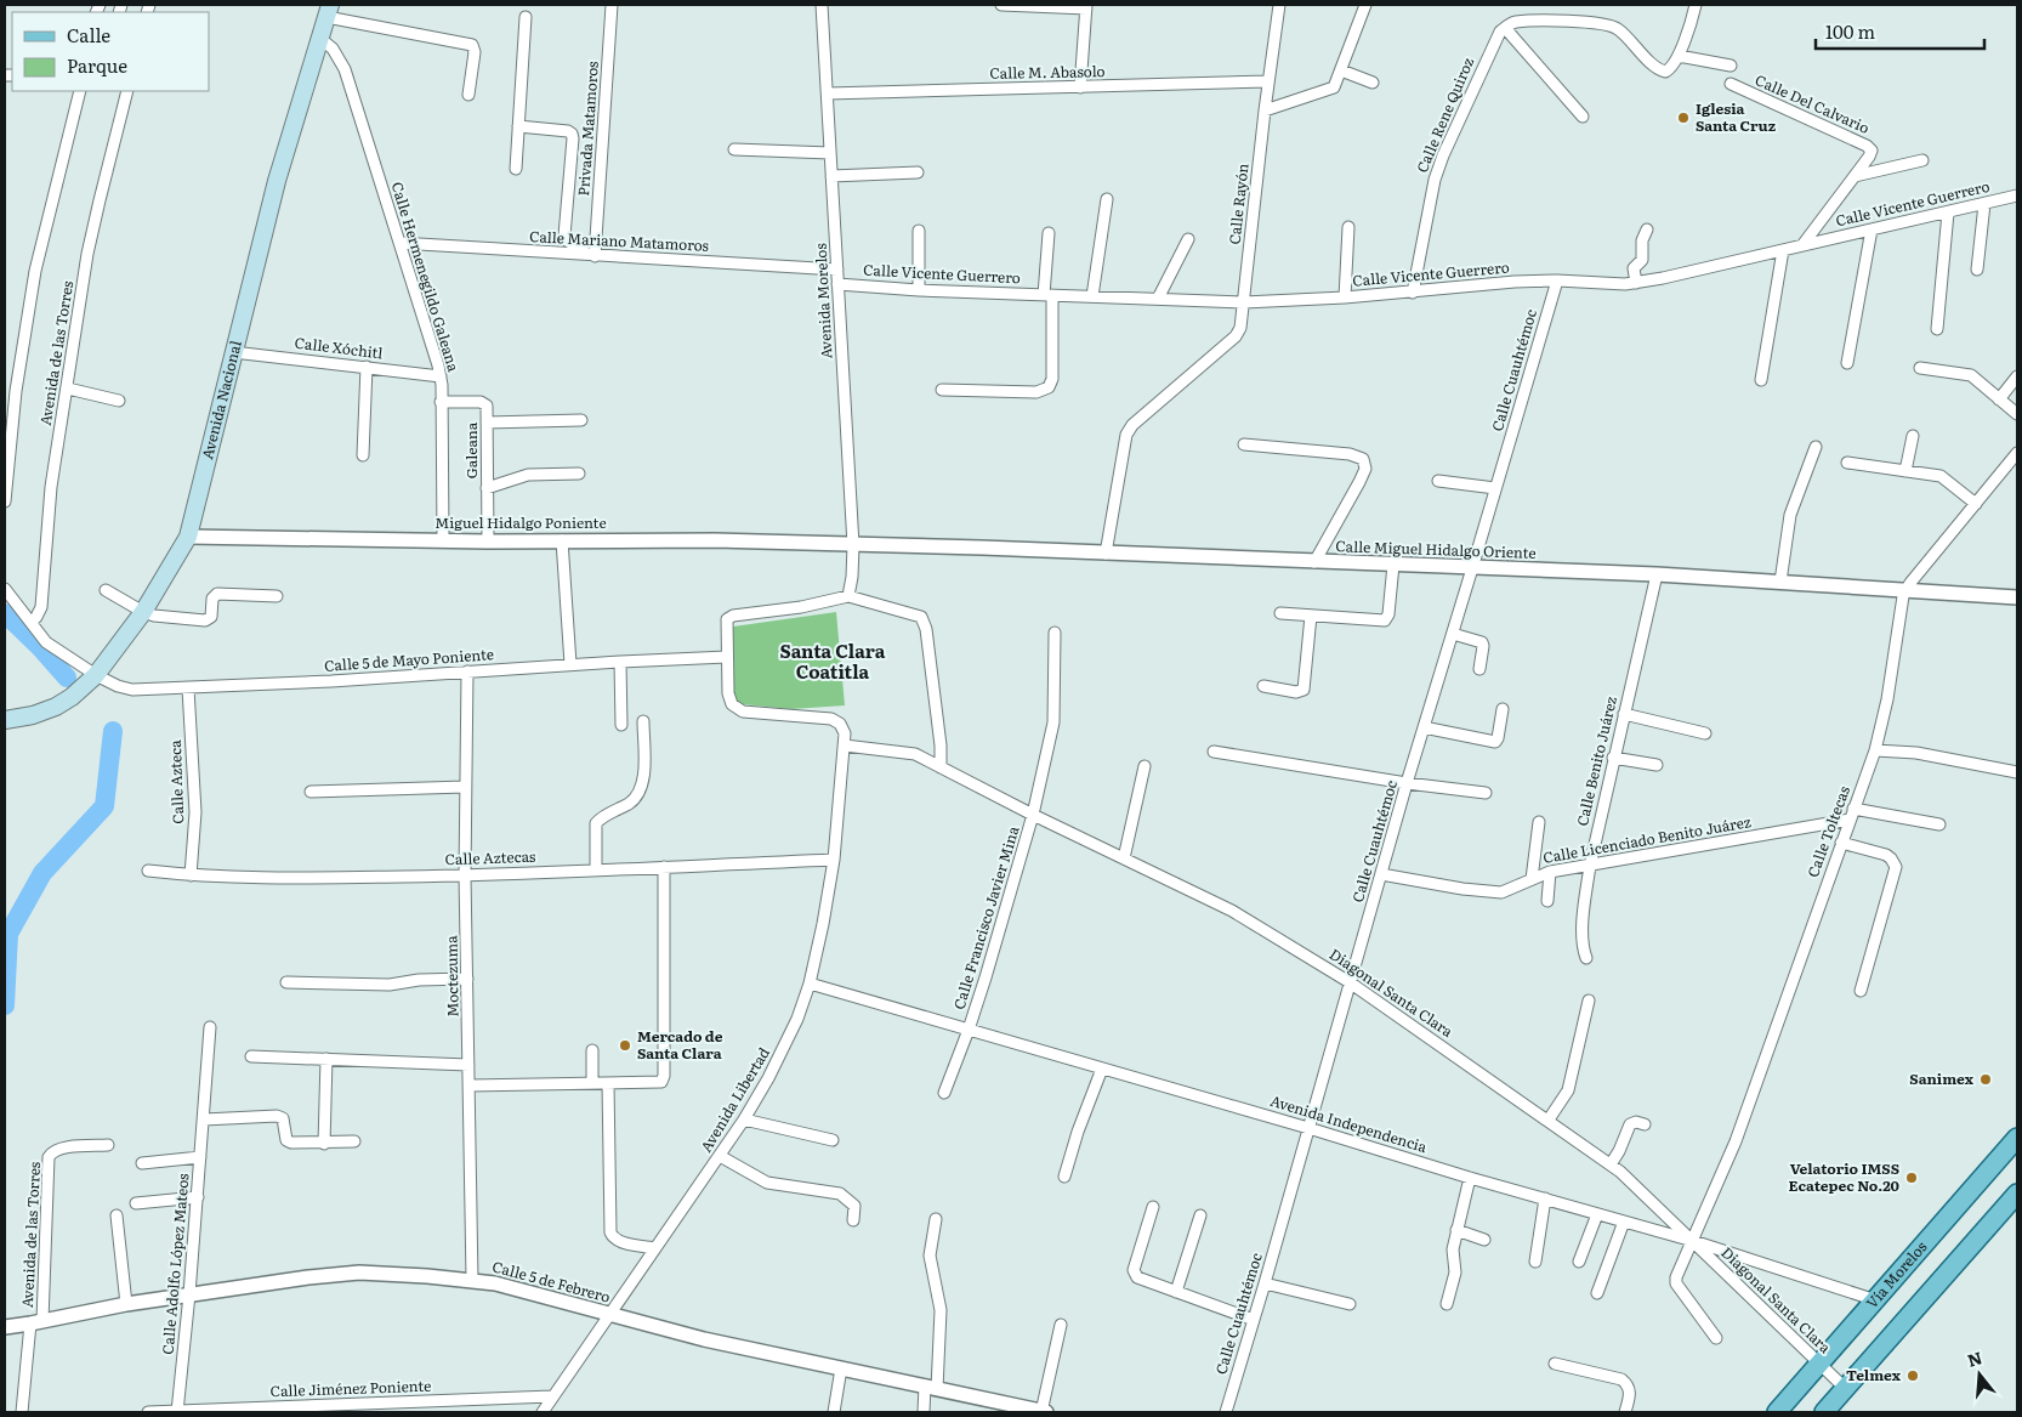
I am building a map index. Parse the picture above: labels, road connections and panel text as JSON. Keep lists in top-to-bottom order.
{
  "streets": {
    "main road": ["Avenida Nacional", "Vía Morelos"],
    "street": [
      "Calle M. Abasolo",
      "Calle Del Calvario",
      "Calle Rene Quiroz",
      "Privada Matamoros",
      "Calle Rayón",
      "Calle Vicente Guerrero",
      "Calle Mariano Matamoros",
      "Calle Hermenegildo Galeana",
      "Avenida Morelos",
      "Calle Xóchitl",
      "Avenida de las Torres",
      "Calle Cuauhtémoc",
      "Galeana",
      "Miguel Hidalgo Poniente",
      "Calle Miguel Hidalgo Oriente",
      "Calle 5 de Mayo Poniente",
      "Calle Benito Juárez",
      "Calle Azteca",
      "Calle Toltecas",
      "Calle Licenciado Benito Juárez",
      "Calle Aztecas",
      "Calle Francisco Javier Mina",
      "Moctezuma",
      "Diagonal Santa Clara",
      "Avenida Libertad",
      "Avenida Independencia",
      "Calle Adolfo López Mateos",
      "Calle 5 de Febrero",
      "Calle Jiménez Poniente"
    ]
  },
  "crossings": [
    ["Calle M. Abasolo", "Calle Rayón"],
    ["Calle M. Abasolo", "Avenida Morelos"],
    ["Calle Del Calvario", "Calle Vicente Guerrero"],
    ["Calle Rene Quiroz", "Calle Vicente Guerrero"],
    ["Privada Matamoros", "Calle Mariano Matamoros"],
    ["Calle Rayón", "Calle Vicente Guerrero"],
    ["Calle Rayón", "Calle Miguel Hidalgo Oriente"],
    ["Calle Vicente Guerrero", "Avenida Morelos"],
    ["Calle Vicente Guerrero", "Calle Cuauhtémoc"],
    ["Calle Mariano Matamoros", "Calle Hermenegildo Galeana"],
    ["Calle Mariano Matamoros", "Avenida Morelos"],
    ["Calle Hermenegildo Galeana", "Calle Xóchitl"],
    ["Calle Hermenegildo Galeana", "Avenida Nacional"],
    ["Calle Hermenegildo Galeana", "Galeana"],
    ["Calle Hermenegildo Galeana", "Miguel Hidalgo Poniente"],
    ["Avenida Morelos", "Miguel Hidalgo Poniente"],
    ["Avenida Morelos", "Calle Miguel Hidalgo Oriente"],
    ["Calle Xóchitl", "Avenida Nacional"],
    ["Avenida de las Torres", "Calle 5 de Febrero"],
    ["Calle Cuauhtémoc", "Calle Miguel Hidalgo Oriente"],
    ["Calle Cuauhtémoc", "Calle Licenciado Benito Juárez"],
    ["Calle Cuauhtémoc", "Diagonal Santa Clara"],
    ["Calle Cuauhtémoc", "Avenida Independencia"],
    ["Avenida Nacional", "Miguel Hidalgo Poniente"],
    ["Avenida Nacional", "Calle 5 de Mayo Poniente"],
    ["Galeana", "Miguel Hidalgo Poniente"],
    ["Miguel Hidalgo Poniente", "Calle Miguel Hidalgo Oriente"],
    ["Calle Miguel Hidalgo Oriente", "Calle Benito Juárez"],
    ["Calle Miguel Hidalgo Oriente", "Calle Toltecas"],
    ["Calle 5 de Mayo Poniente", "Calle Azteca"],
    ["Calle 5 de Mayo Poniente", "Moctezuma"],
    ["Calle 5 de Mayo Poniente", "Avenida Libertad"],
    ["Calle Benito Juárez", "Calle Licenciado Benito Juárez"],
    ["Calle Azteca", "Calle Aztecas"],
    ["Calle Toltecas", "Calle Licenciado Benito Juárez"],
    ["Calle Toltecas", "Diagonal Santa Clara"],
    ["Calle Toltecas", "Avenida Independencia"],
    ["Calle Aztecas", "Moctezuma"],
    ["Calle Aztecas", "Avenida Libertad"],
    ["Calle Francisco Javier Mina", "Diagonal Santa Clara"],
    ["Calle Francisco Javier Mina", "Avenida Independencia"],
    ["Moctezuma", "Calle 5 de Febrero"],
    ["Diagonal Santa Clara", "Avenida Libertad"],
    ["Diagonal Santa Clara", "Avenida Independencia"],
    ["Diagonal Santa Clara", "Vía Morelos"],
    ["Avenida Libertad", "Avenida Independencia"],
    ["Avenida Libertad", "Calle 5 de Febrero"],
    ["Avenida Libertad", "Calle Jiménez Poniente"],
    ["Avenida Independencia", "Vía Morelos"],
    ["Calle Adolfo López Mateos", "Calle 5 de Febrero"],
    ["Calle Adolfo López Mateos", "Calle Jiménez Poniente"]
  ],
  "districts": ["Santa Clara Coatitla"],
  "places": [
    "Iglesia Santa Cruz",
    "Mercado de Santa Clara",
    "Sanimex",
    "Velatorio IMSS Ecatepec No.20",
    "Telmex"
  ],
  "legend": ["Calle", "Parque"],
  "scale_bar": "100 m",
  "north": "top"
}
